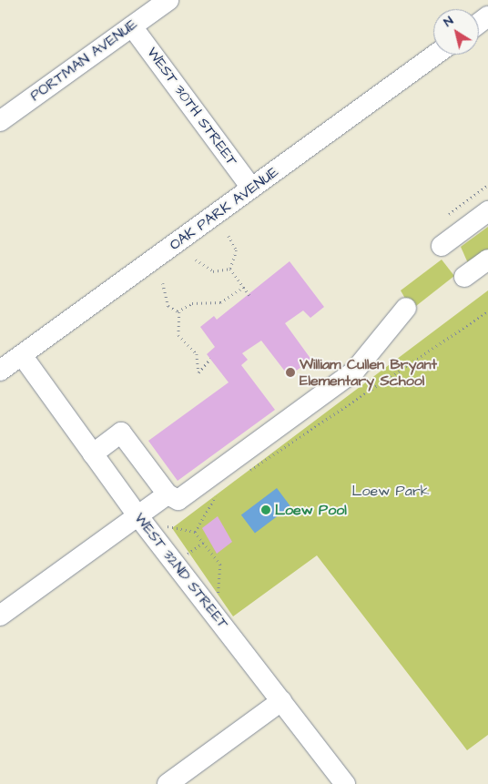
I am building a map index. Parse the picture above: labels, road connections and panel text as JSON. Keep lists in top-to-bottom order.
{
  "streets": {
    "street": [
      "PORTMAN AVENUE",
      "WEST 30TH STREET",
      "OAK PARK AVENUE",
      "WEST 32ND STREET"
    ]
  },
  "crossings": [
    ["PORTMAN AVENUE", "WEST 30TH STREET"],
    ["WEST 30TH STREET", "OAK PARK AVENUE"],
    ["OAK PARK AVENUE", "WEST 32ND STREET"]
  ],
  "parks": ["Loew Park"],
  "places": ["William Cullen Bryant Elementary School", "Loew Pool"],
  "north": "top left"
}
